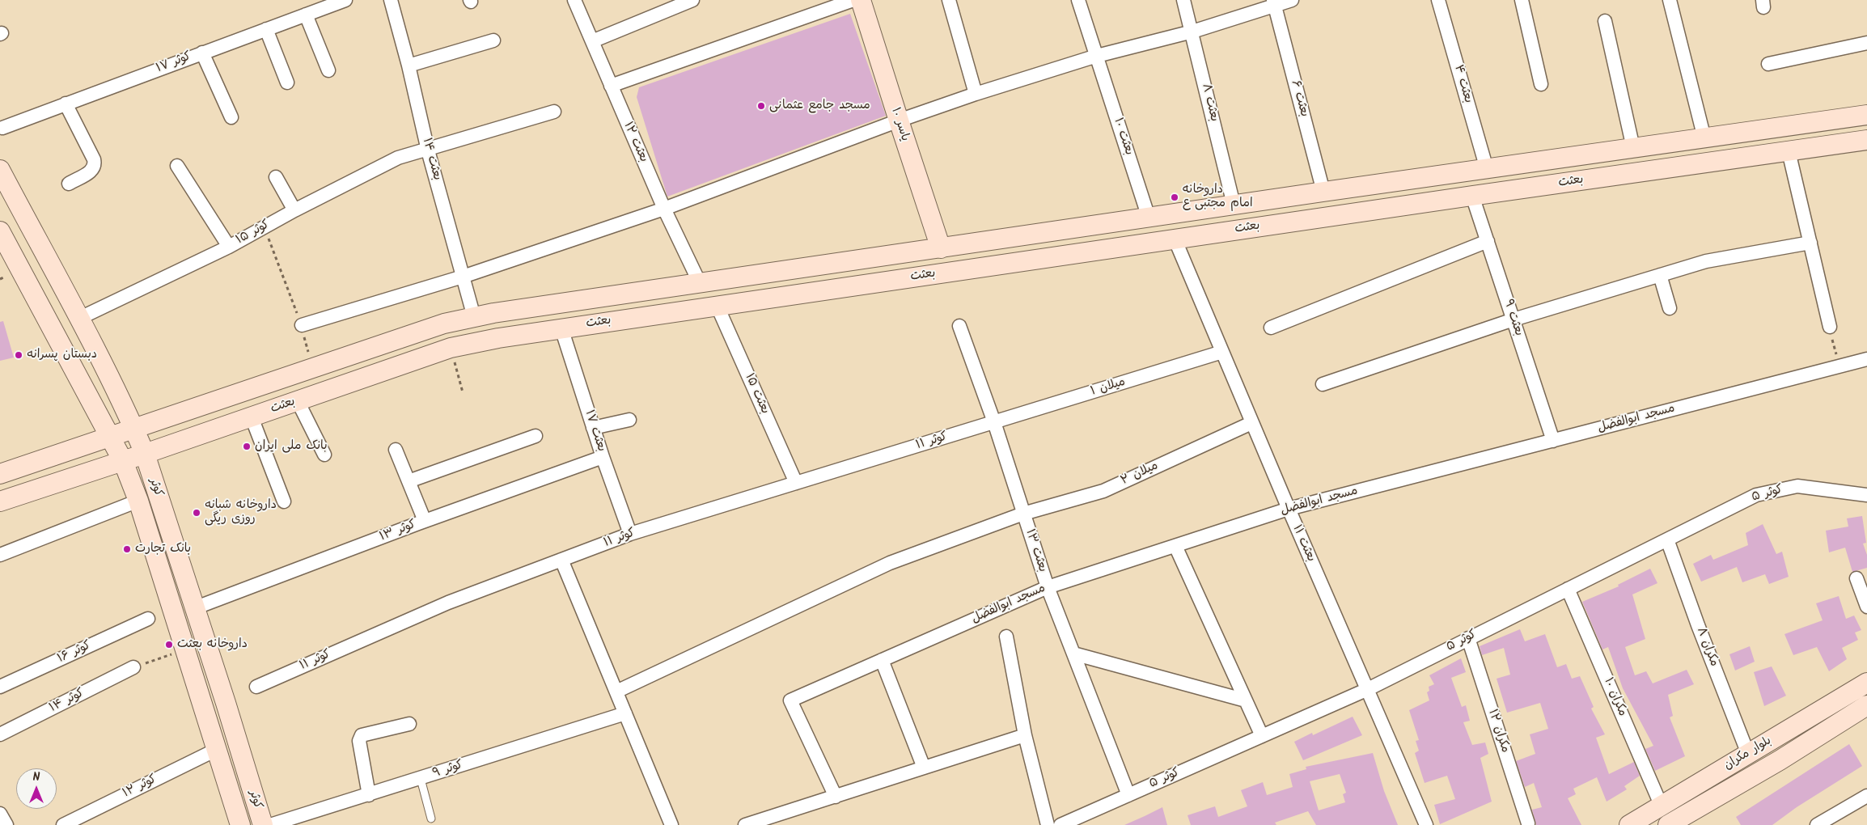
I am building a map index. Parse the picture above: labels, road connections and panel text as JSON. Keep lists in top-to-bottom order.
{
  "streets": {
    "main road": [
      "یاسر ۱۰",
      "بعثت",
      "کوثر",
      "بلوار مکران"
    ],
    "street": [
      "کوثر ۱۷",
      "بعثت ۴",
      "بعثت ۶",
      "بعثت ۸",
      "بعثت ۱۰",
      "بعثت ۱۲",
      "بعثت ۱۴",
      "کوثر ۱۵",
      "بعثت ۹",
      "میلان ۱",
      "بعثت ۱۵",
      "مسجد ابوالفضل",
      "بعثت ۱۷",
      "کوثر ۱۱",
      "میلان ۲",
      "کوثر ۵",
      "کوثر ۱۳",
      "بعثت ۱۱",
      "بعثت ۱۳",
      "مکران ۸",
      "کوثر ۱۶",
      "مکران ۱۰",
      "کوثر ۱۴",
      "مکران ۱۲",
      "کوثر ۹",
      "کوثر ۱۲"
    ]
  },
  "crossings": [
    ["بعثت ۴", "بعثت"],
    ["بعثت ۶", "بعثت"],
    ["بعثت ۸", "بعثت"],
    ["یاسر ۱۰", "بعثت"],
    ["بعثت ۱۰", "بعثت"],
    ["بعثت ۱۲", "بعثت"],
    ["بعثت ۱۴", "بعثت"],
    ["بعثت ۱۴", "کوثر ۱۵"],
    ["بعثت", "بعثت ۹"],
    ["بعثت", "بعثت ۱۵"],
    ["بعثت", "بعثت ۱۷"],
    ["بعثت", "کوثر"],
    ["بعثت", "بعثت ۱۱"],
    ["کوثر ۱۵", "کوثر"],
    ["بعثت ۹", "مسجد ابوالفضل"],
    ["میلان ۱", "کوثر ۱۱"],
    ["میلان ۱", "بعثت ۱۱"],
    ["میلان ۱", "بعثت ۱۳"],
    ["بعثت ۱۵", "کوثر ۱۱"],
    ["مسجد ابوالفضل", "بعثت ۱۱"],
    ["مسجد ابوالفضل", "بعثت ۱۳"],
    ["بعثت ۱۷", "کوثر ۱۱"],
    ["بعثت ۱۷", "کوثر ۱۳"],
    ["کوثر ۱۱", "بعثت ۱۳"],
    ["میلان ۲", "بعثت ۱۱"],
    ["میلان ۲", "بعثت ۱۳"],
    ["کوثر", "کوثر ۱۳"],
    ["کوثر", "کوثر ۱۲"],
    ["کوثر ۵", "بعثت ۱۱"],
    ["کوثر ۵", "بعثت ۱۳"],
    ["کوثر ۵", "مکران ۸"],
    ["کوثر ۵", "مکران ۱۰"],
    ["کوثر ۵", "مکران ۱۲"],
    ["مکران ۸", "بلوار مکران"],
    ["مکران ۱۰", "بلوار مکران"]
  ],
  "places": [
    "مسجد جامع عثمانی",
    "داروخانه امام مجتبی ع",
    "دبستان پسرانه",
    "بانک ملی ایران",
    "داروخانه شبانه روزی ریگی",
    "بانک تجارت",
    "داروخانه بعثت"
  ],
  "north": "top"
}
